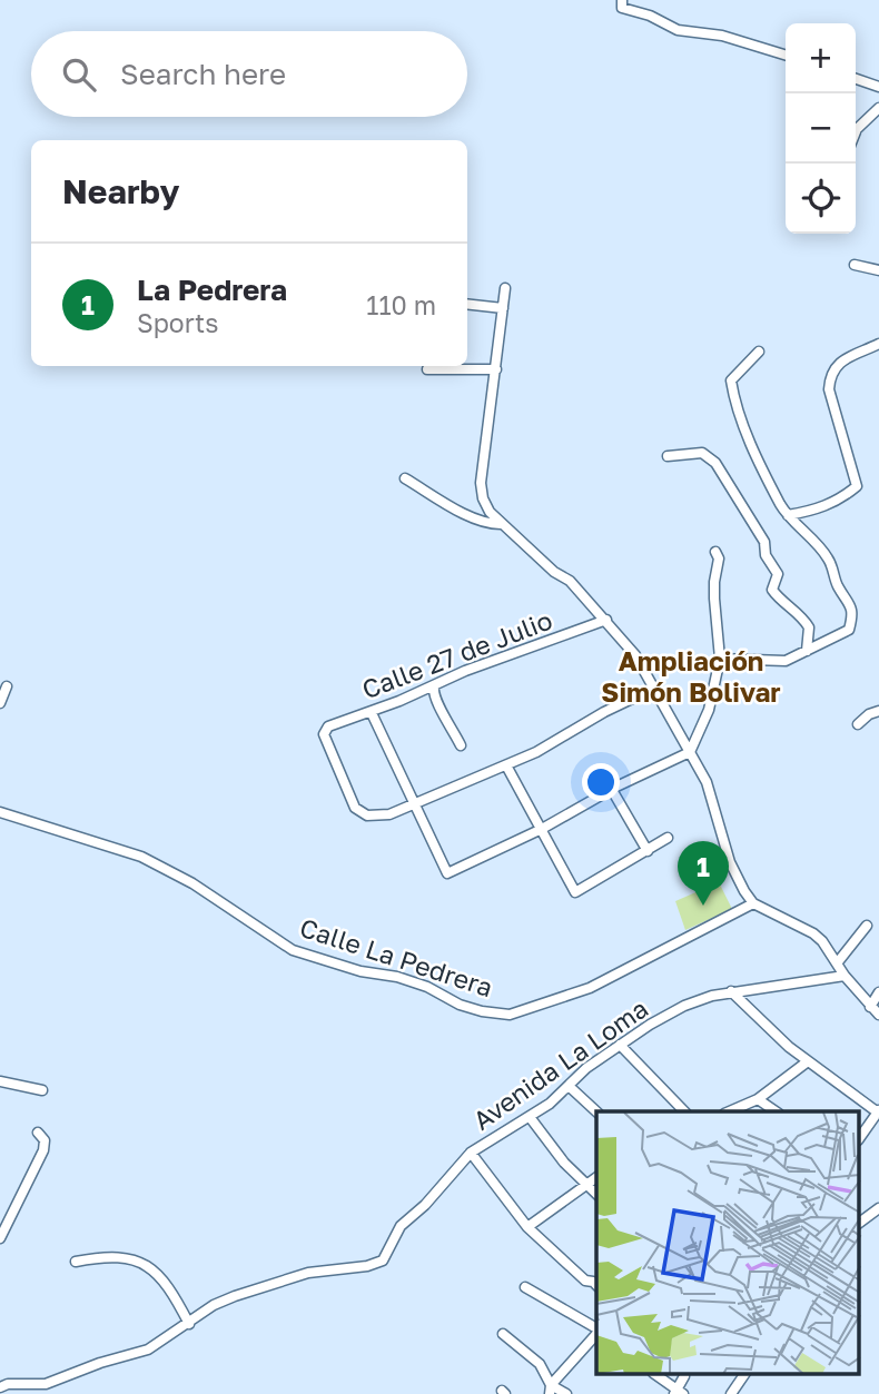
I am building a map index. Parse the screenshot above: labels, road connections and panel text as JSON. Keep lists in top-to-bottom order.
{
  "streets": {
    "street": ["Calle 27 de Julio", "Calle La Pedrera", "Avenida La Loma"]
  },
  "districts": ["Ampliación Simón Bolivar"],
  "page": {
    "map_buttons": ["+", "−"],
    "search": "Search here",
    "heading": "Nearby",
    "list": [
      {
        "mark": "1",
        "name": "La Pedrera",
        "note": "Sports",
        "value": "110 m"
      }
    ],
    "pins": "1"
  }
}
